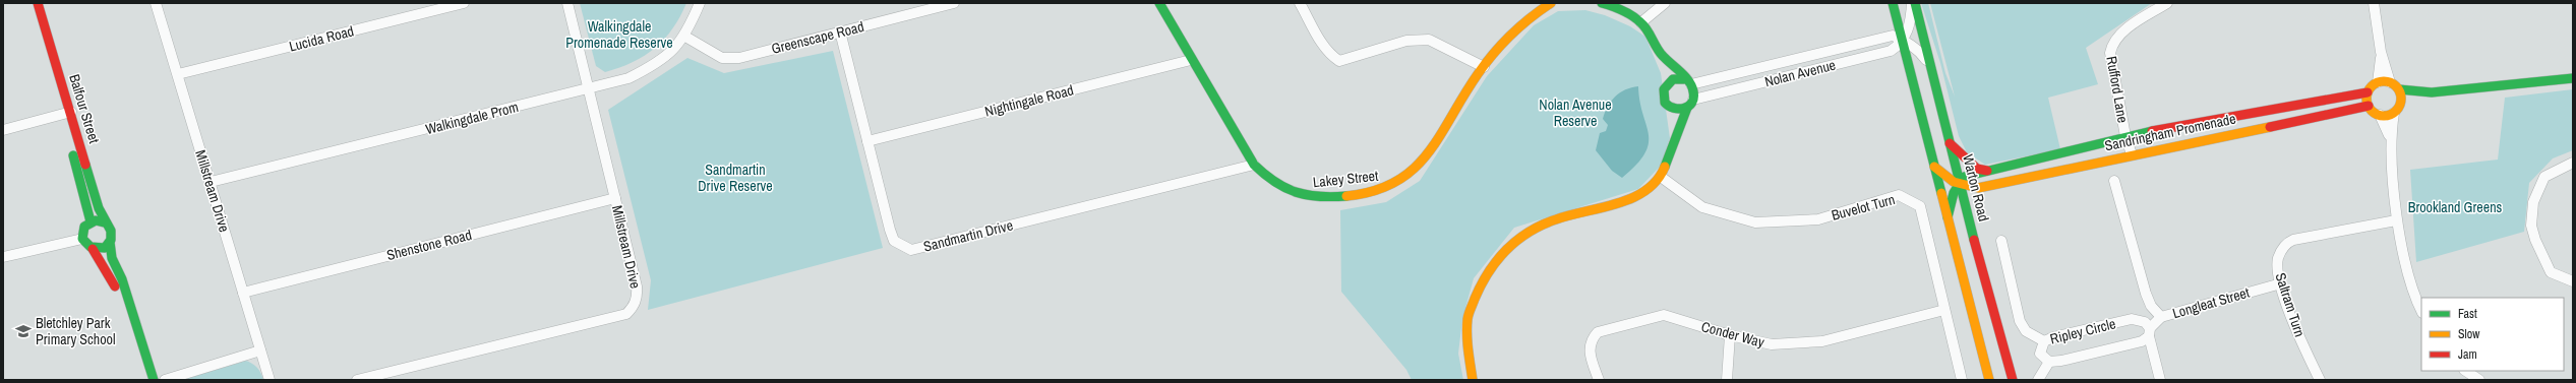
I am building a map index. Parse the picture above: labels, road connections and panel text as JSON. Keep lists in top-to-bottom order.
{
  "streets": {
    "street": [
      "Greenscape Road",
      "Lucida Road",
      "Nolan Avenue",
      "Rufford Lane",
      "Nightingale Road",
      "Balfour Street",
      "Walkingdale Prom",
      "Sandringham Promenade",
      "Lakey Street",
      "Warton Road",
      "Millstream Drive",
      "Buvelot Turn",
      "Sandmartin Drive",
      "Shenstone Road",
      "Longleat Street",
      "Saltram Turn",
      "Ripley Circle",
      "Conder Way"
    ]
  },
  "crossings": [
    ["Greenscape Road", "Walkingdale Prom"],
    ["Greenscape Road", "Sandmartin Drive"],
    ["Lucida Road", "Millstream Drive"],
    ["Nolan Avenue", "Warton Road"],
    ["Rufford Lane", "Sandringham Promenade"],
    ["Nightingale Road", "Lakey Street"],
    ["Nightingale Road", "Sandmartin Drive"],
    ["Walkingdale Prom", "Millstream Drive"],
    ["Sandringham Promenade", "Warton Road"],
    ["Lakey Street", "Sandmartin Drive"],
    ["Millstream Drive", "Shenstone Road"],
    ["Buvelot Turn", "Conder Way"],
    ["Longleat Street", "Saltram Turn"],
    ["Longleat Street", "Ripley Circle"]
  ],
  "parks": [
    "Walkingdale Promenade Reserve",
    "Nolan Avenue Reserve",
    "Sandmartin Drive Reserve",
    "Brookland Greens"
  ],
  "places": {
    "school or university": ["Bletchley Park Primary School"]
  },
  "legend": ["Fast", "Slow", "Jam"]
}
